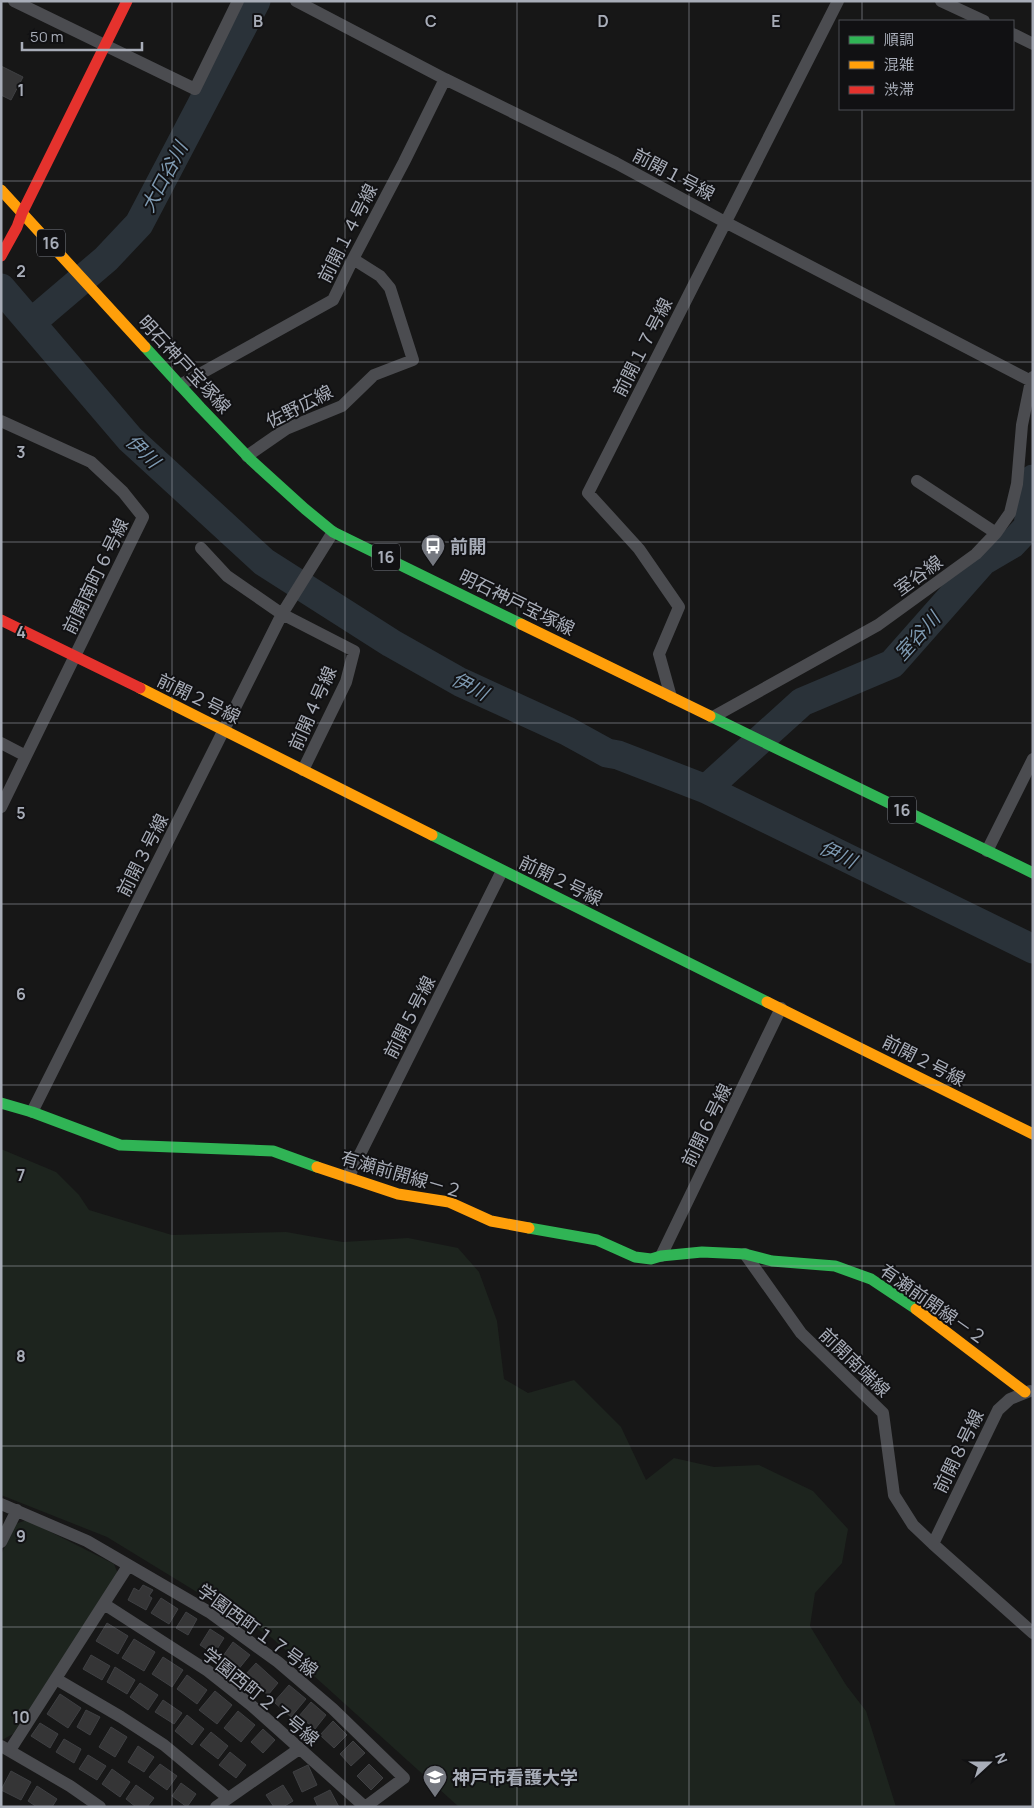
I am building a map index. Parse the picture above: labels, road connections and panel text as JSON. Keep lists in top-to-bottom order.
{
  "streets": {
    "street": [
      "前開１号線",
      "前開１４号線",
      "16",
      "前開１７号線",
      "明石神戸宝塚線",
      "佐野広線",
      "室谷線",
      "前開南町６号線",
      "前開２号線",
      "前開４号線",
      "前開３号線",
      "前開５号線",
      "前開６号線",
      "有瀬前開線－２",
      "前開南端線",
      "前開８号線",
      "学園西町１７号線",
      "学園西町２７号線"
    ]
  },
  "crossings": [
    ["前開１号線", "前開１４号線"],
    ["前開１号線", "前開１７号線"],
    ["前開１号線", "室谷線"],
    ["前開１４号線", "明石神戸宝塚線"],
    ["前開１４号線", "佐野広線"],
    ["前開１７号線", "明石神戸宝塚線"],
    ["明石神戸宝塚線", "佐野広線"],
    ["明石神戸宝塚線", "室谷線"],
    ["前開南町６号線", "前開２号線"],
    ["前開２号線", "前開４号線"],
    ["前開２号線", "前開３号線"],
    ["前開２号線", "前開５号線"],
    ["前開２号線", "前開６号線"],
    ["前開４号線", "前開３号線"],
    ["前開３号線", "有瀬前開線－２"],
    ["前開５号線", "有瀬前開線－２"],
    ["前開６号線", "有瀬前開線－２"],
    ["有瀬前開線－２", "前開南端線"],
    ["有瀬前開線－２", "前開８号線"],
    ["前開南端線", "前開８号線"],
    ["学園西町１７号線", "学園西町２７号線"]
  ],
  "water": ["大口谷川", "伊川", "室谷川"],
  "places": {
    "bus stop": ["前開"],
    "school or university": ["神戸市看護大学"]
  },
  "legend": ["順調", "混雑", "渋滞"],
  "scale_bar": "50 m",
  "north": "right",
  "grid": {
    "columns": [
      "B",
      "C",
      "D",
      "E"
    ],
    "rows": [
      "1",
      "2",
      "3",
      "4",
      "5",
      "6",
      "7",
      "8",
      "9",
      "10"
    ]
  }
}
